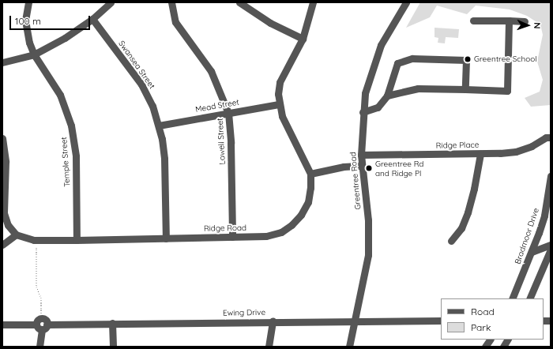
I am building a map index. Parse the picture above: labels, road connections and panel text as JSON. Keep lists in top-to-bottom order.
{
  "streets": {
    "street": [
      "Swansea Street",
      "Mead Street",
      "Lowell Street",
      "Ridge Place",
      "Temple Street",
      "Greentree Road",
      "Ridge Road",
      "Bradmoor Drive",
      "Ewing Drive"
    ]
  },
  "crossings": [
    ["Swansea Street", "Mead Street"],
    ["Swansea Street", "Ridge Road"],
    ["Mead Street", "Lowell Street"],
    ["Lowell Street", "Ridge Road"],
    ["Ridge Place", "Greentree Road"],
    ["Temple Street", "Ridge Road"],
    ["Greentree Road", "Ewing Drive"]
  ],
  "places": ["Greentree School", "Greentree Rd and Ridge Pl"],
  "legend": ["Road", "Park"],
  "scale_bar": "100 m",
  "north": "right"
}
